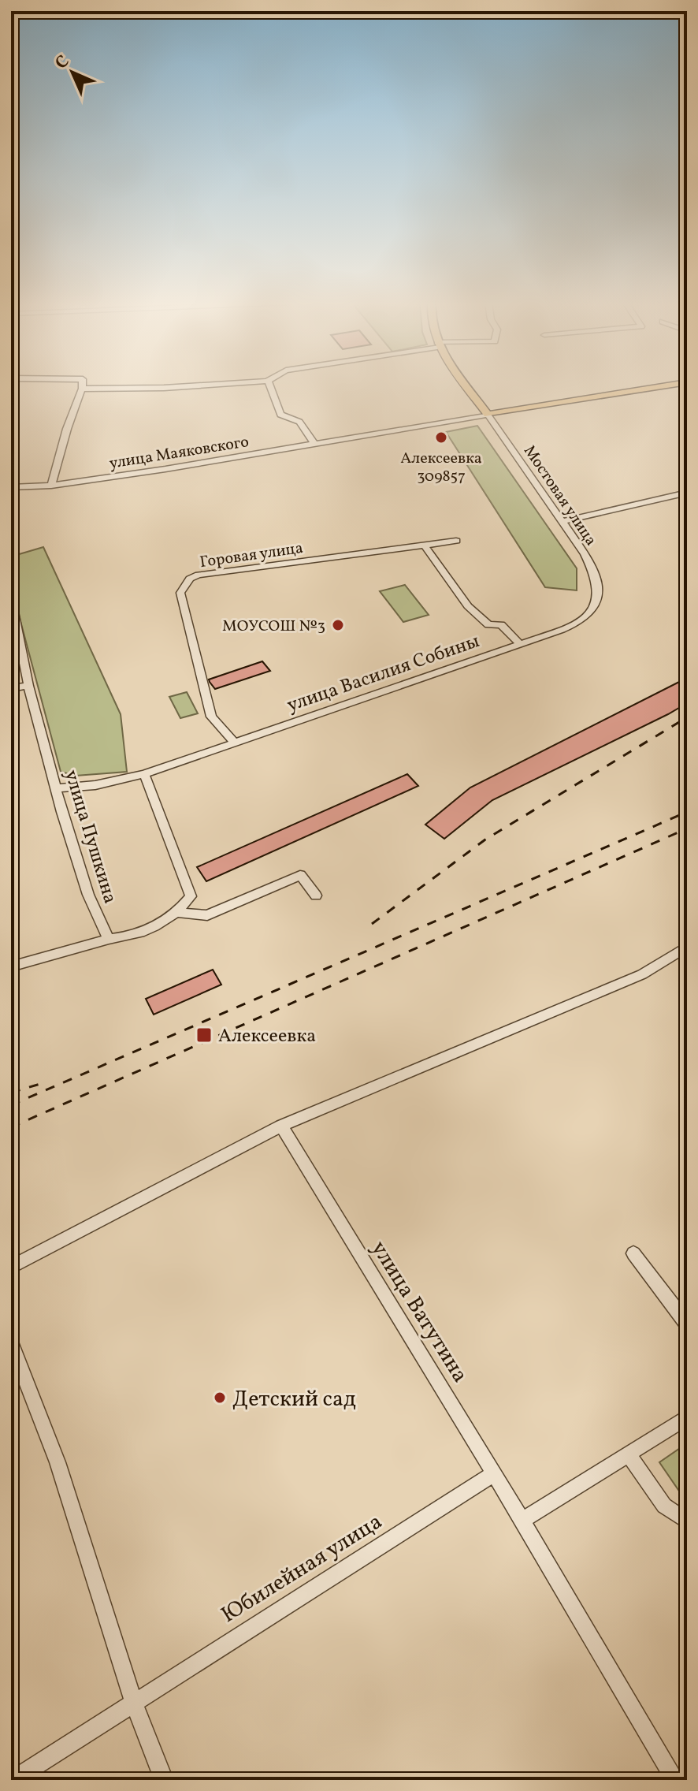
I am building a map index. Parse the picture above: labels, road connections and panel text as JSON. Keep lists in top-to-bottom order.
{
  "streets": {
    "main road": ["улица Маяковского", "Мостовая улица"],
    "street": [
      "Горовая улица",
      "улица Василия Собины",
      "улица Пушкина",
      "улица Ватутина",
      "Юбилейная улица"
    ]
  },
  "crossings": [
    ["улица Маяковского", "Мостовая улица"],
    ["Мостовая улица", "улица Василия Собины"],
    ["Горовая улица", "улица Василия Собины"],
    ["улица Василия Собины", "улица Пушкина"],
    ["улица Ватутина", "Юбилейная улица"]
  ],
  "places": {
    "other": ["Алексеевка 309857", "МОУСОШ №3", "Детский сад"],
    "transit": ["Алексеевка"]
  },
  "north": "top left"
}
